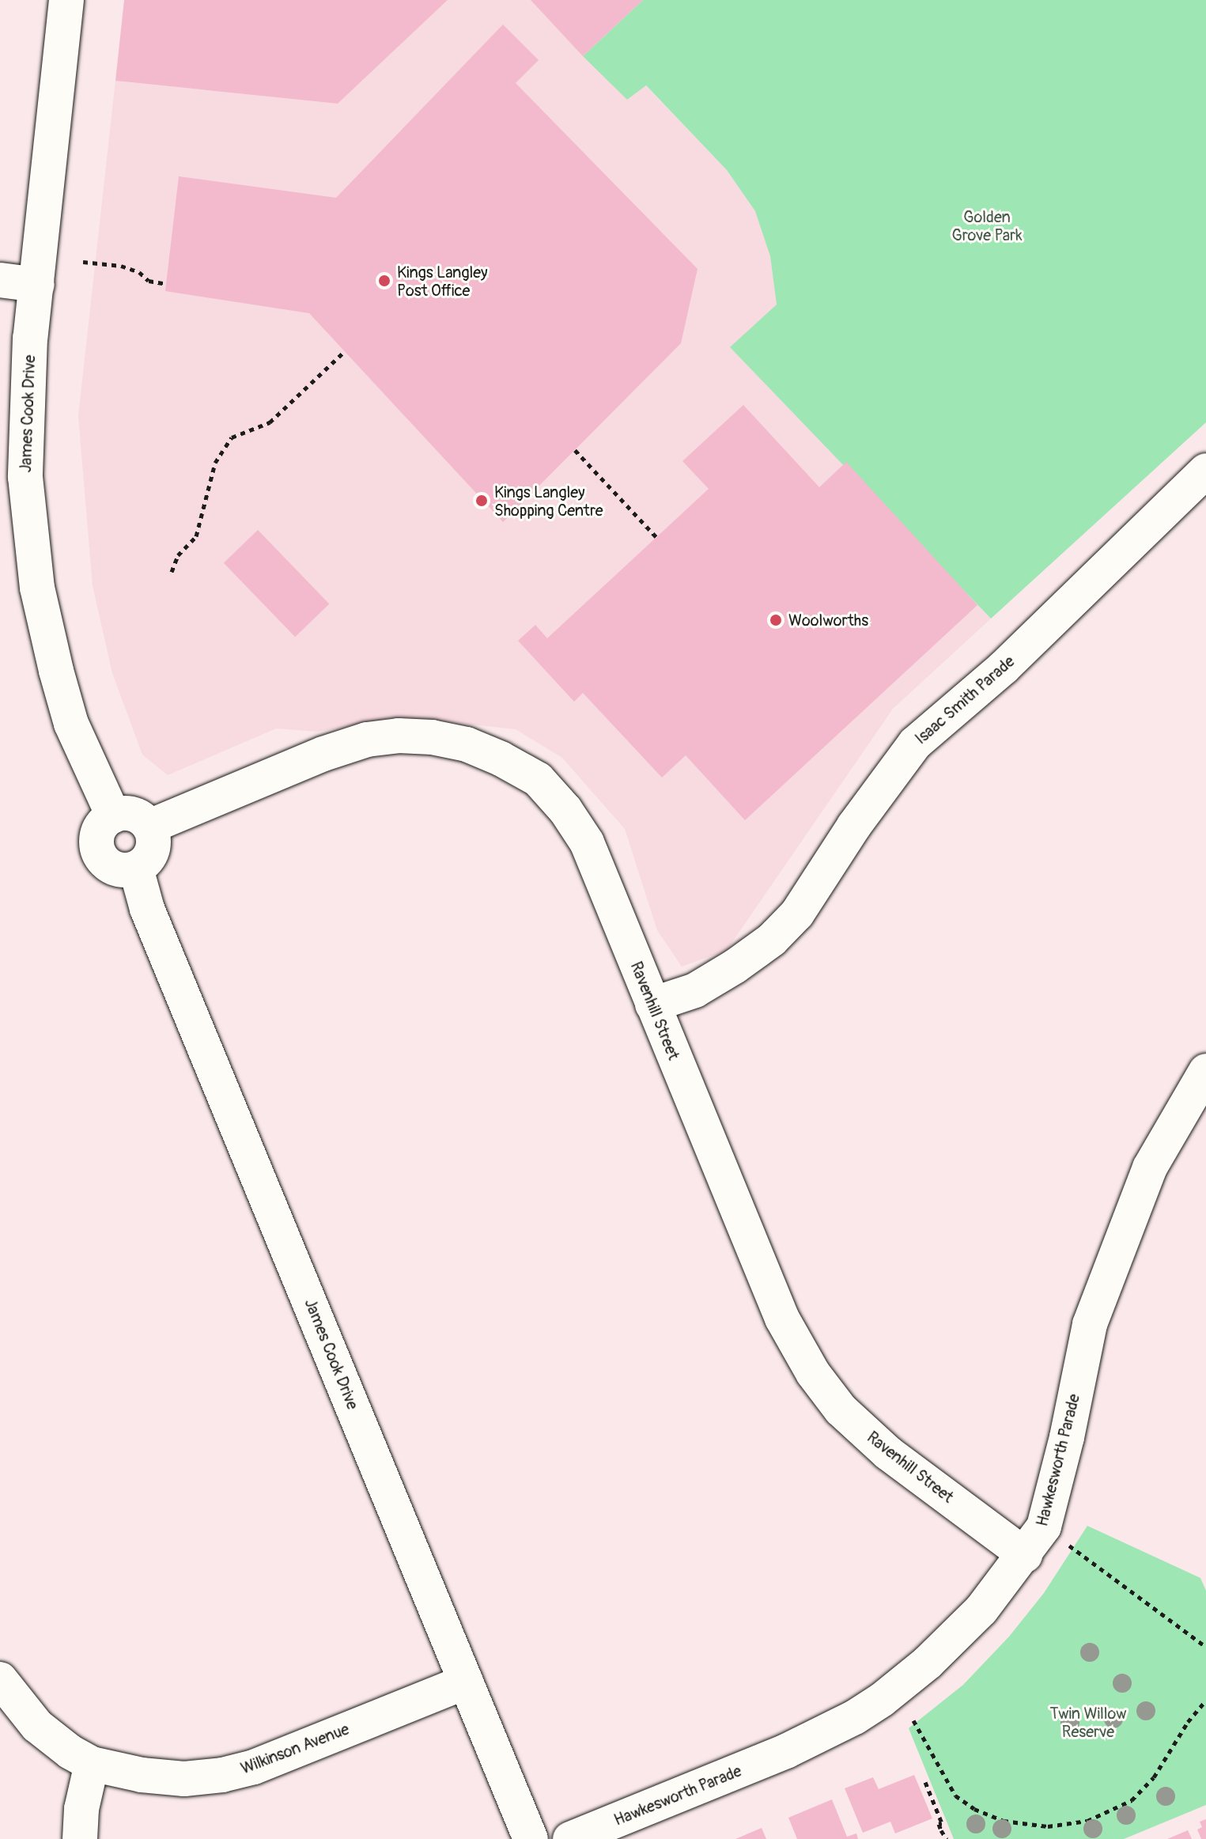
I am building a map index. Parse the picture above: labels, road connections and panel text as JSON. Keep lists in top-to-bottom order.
{
  "streets": {
    "street": [
      "James Cook Drive",
      "Isaac Smith Parade",
      "Ravenhill Street",
      "Hawkesworth Parade",
      "Wilkinson Avenue"
    ]
  },
  "crossings": [
    ["James Cook Drive", "Ravenhill Street"],
    ["James Cook Drive", "Wilkinson Avenue"],
    ["Isaac Smith Parade", "Ravenhill Street"],
    ["Ravenhill Street", "Hawkesworth Parade"]
  ],
  "parks": ["Golden Grove Park", "Twin Willow Reserve"],
  "places": ["Kings Langley Post Office", "Kings Langley Shopping Centre", "Woolworths"]
}
